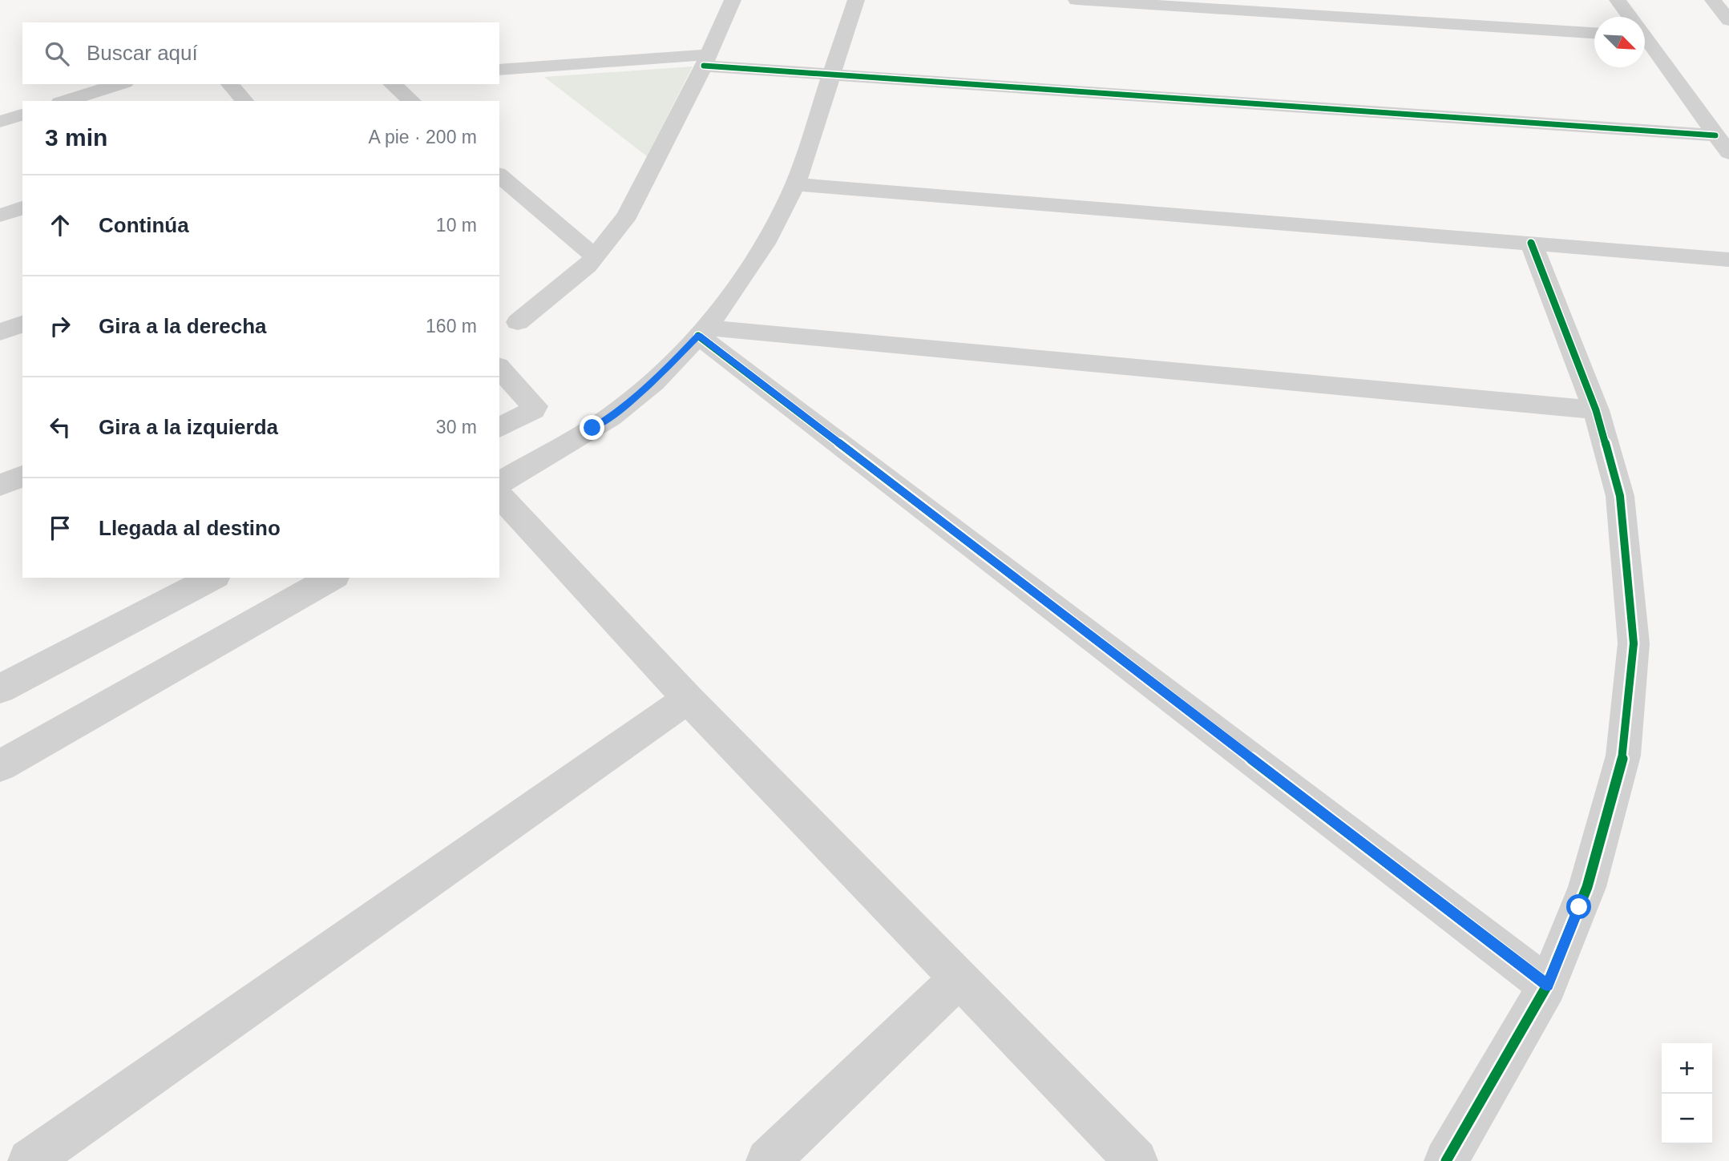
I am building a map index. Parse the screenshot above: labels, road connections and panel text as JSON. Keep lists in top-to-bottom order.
{
  "north": "bottom right",
  "page": {
    "search": "Buscar aquí",
    "heading": ["3 min", "A pie · 200 m"],
    "list": [
      ["Continúa", "10 m"],
      ["Gira a la derecha", "160 m"],
      ["Gira a la izquierda", "30 m"],
      "Llegada al destino"
    ],
    "map_buttons": ["+", "−"]
  }
}
